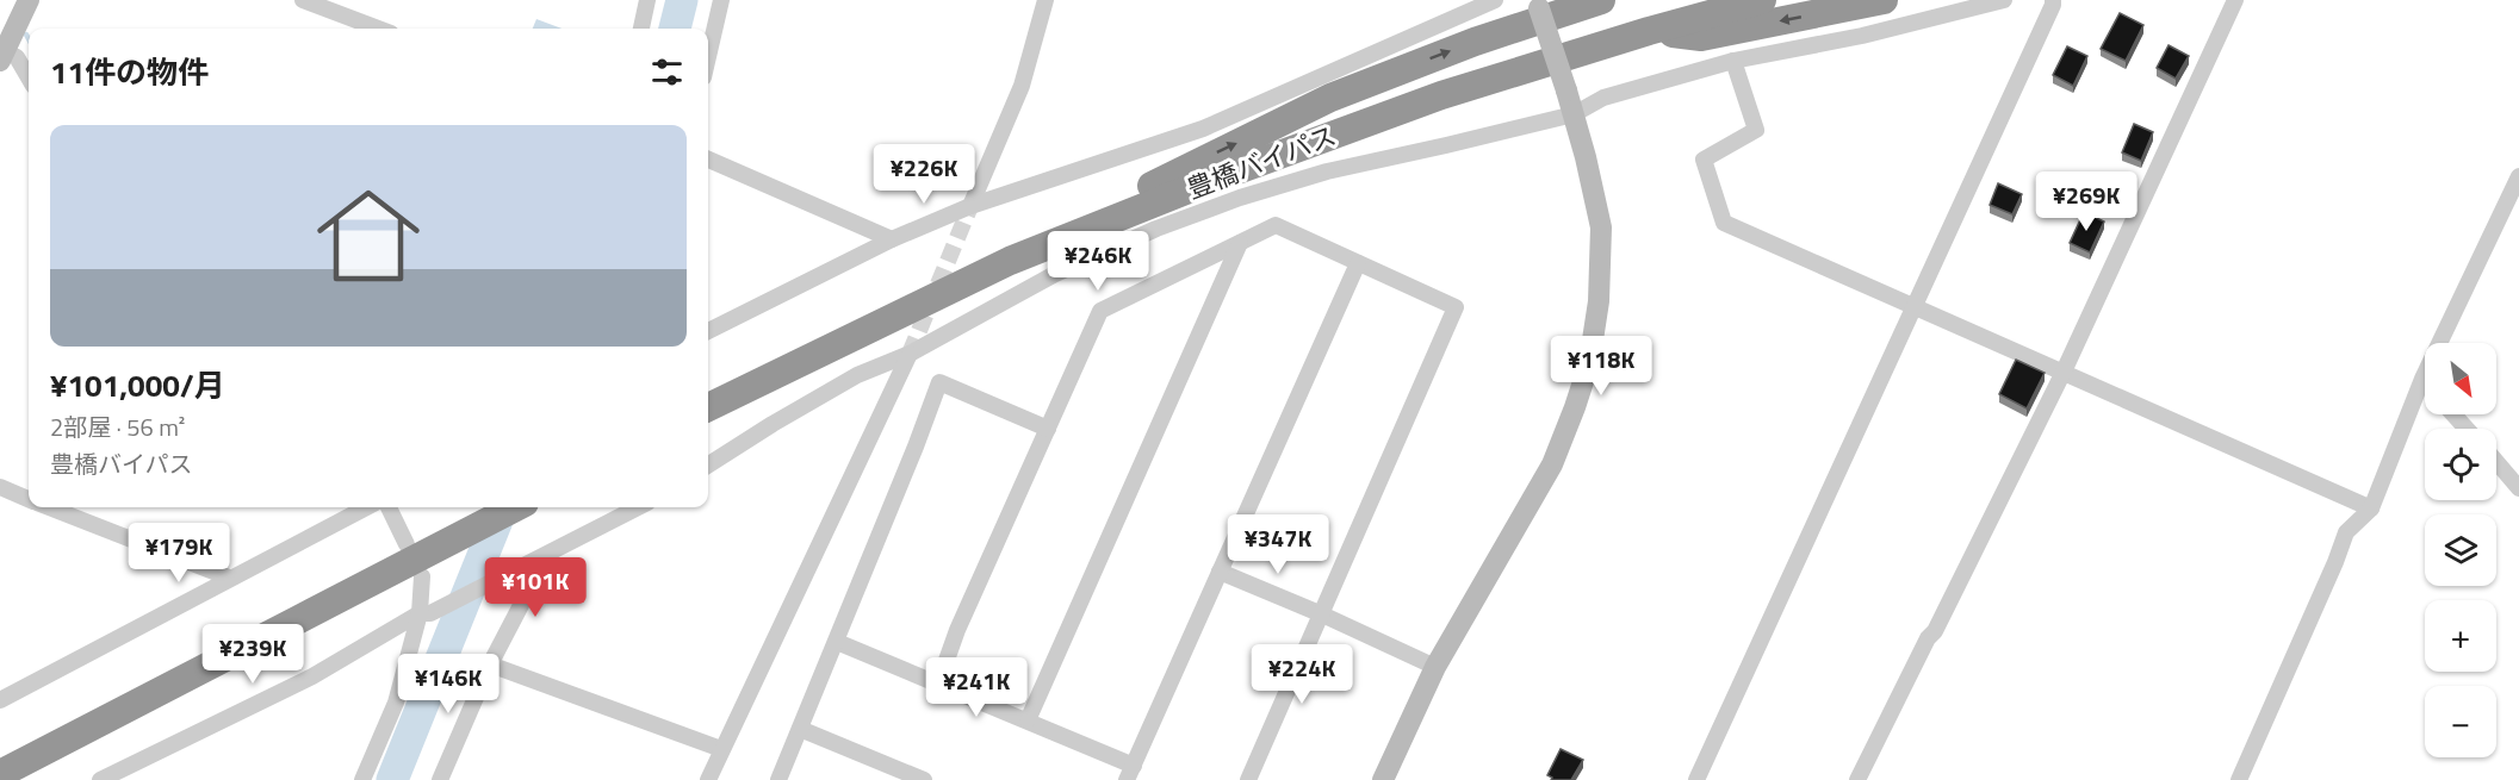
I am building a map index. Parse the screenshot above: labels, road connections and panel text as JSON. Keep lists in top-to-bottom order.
{
  "streets": {
    "highway": ["豊橋バイパス"]
  },
  "north": "bottom right",
  "page": {
    "heading": "11件の物件",
    "list": [
      {
        "name": "¥101,000/月",
        "note": "2部屋 · 56 m² · 豊橋バイパス"
      }
    ],
    "price": [
      "¥226K",
      "¥269K",
      "¥246K",
      "¥118K",
      "¥347K",
      "¥179K",
      "¥101K",
      "¥239K",
      "¥224K",
      "¥146K",
      "¥241K"
    ],
    "map_buttons": ["+", "−"]
  }
}
